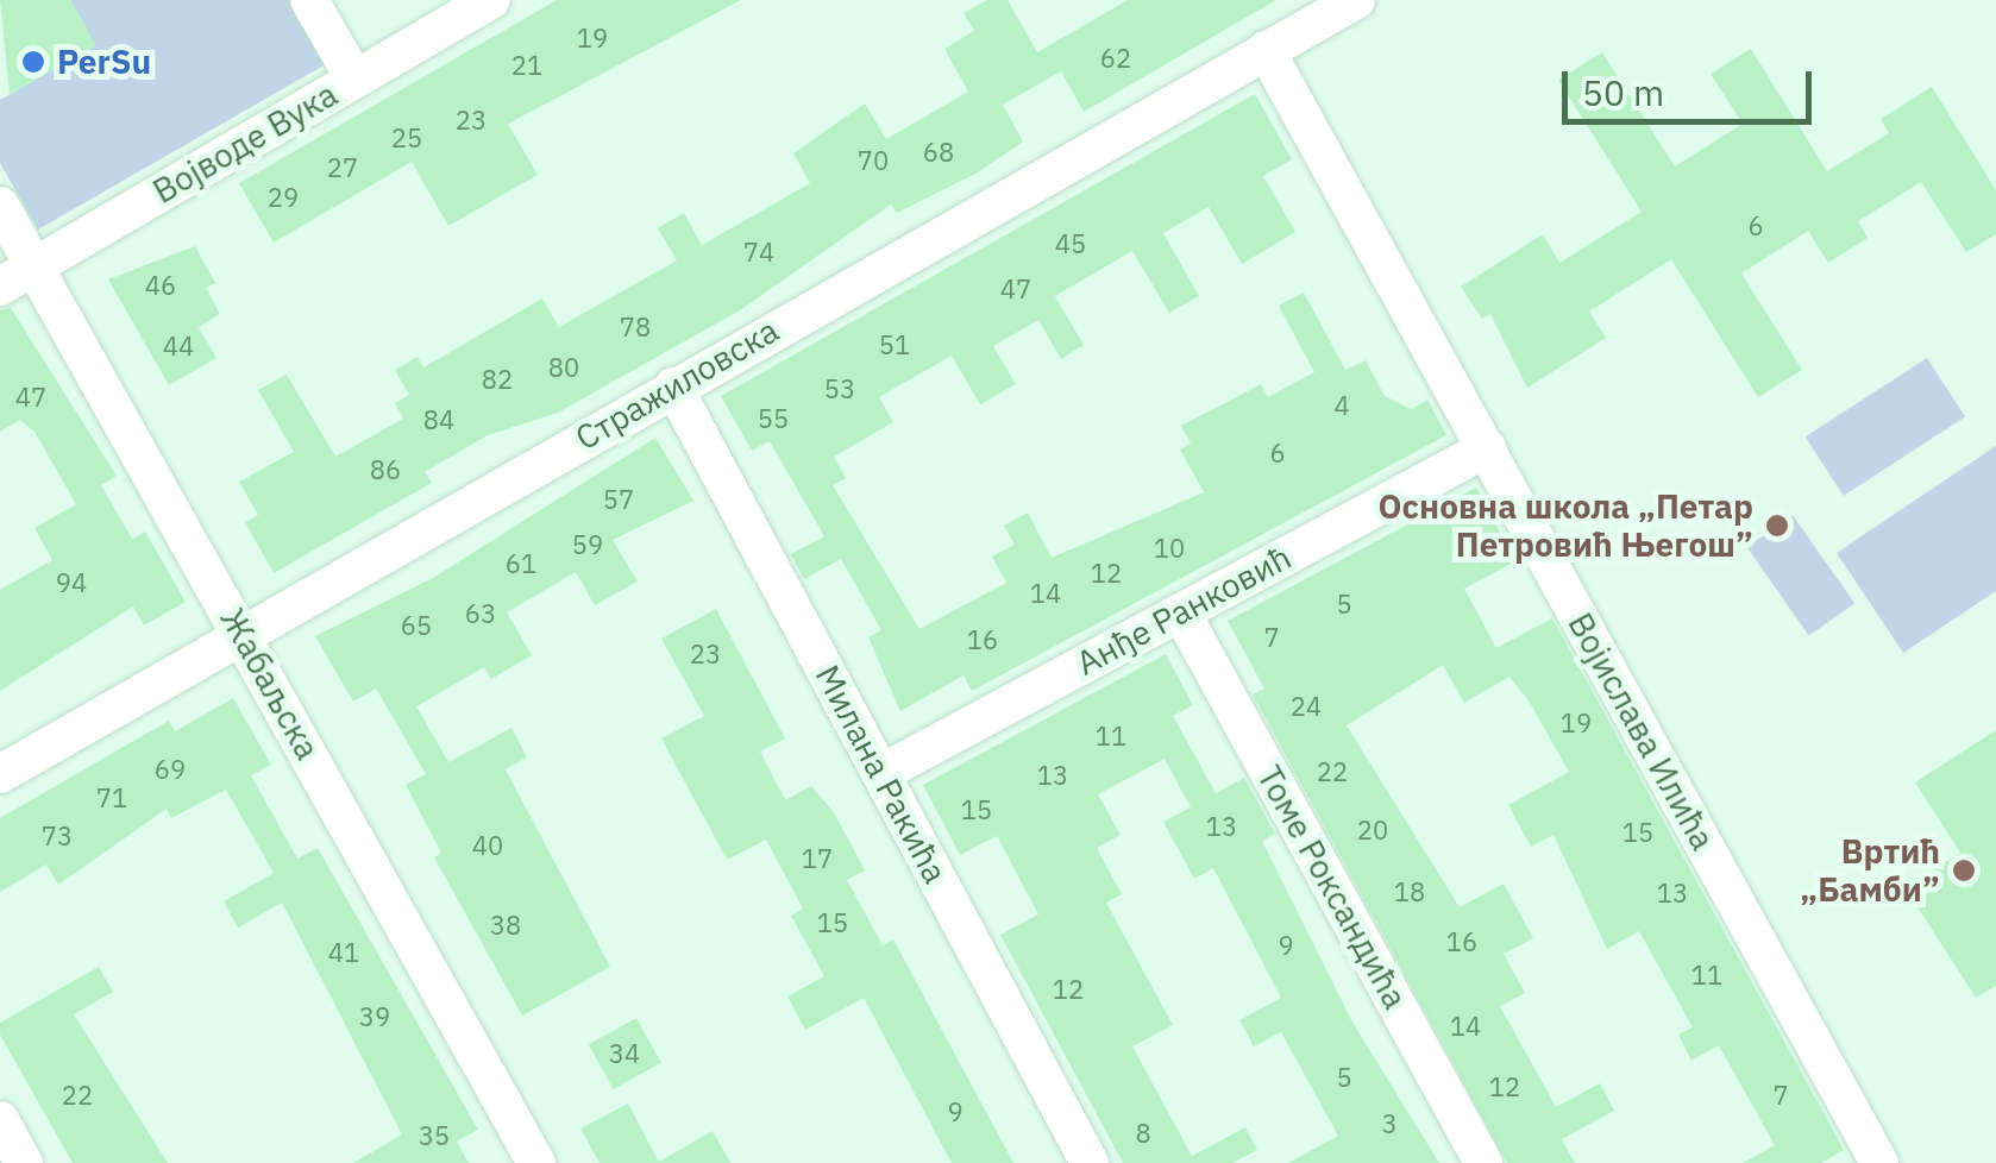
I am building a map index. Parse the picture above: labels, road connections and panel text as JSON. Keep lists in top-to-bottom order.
{
  "streets": {
    "street": [
      "Војводе Вука",
      "Стражиловска",
      "Анђе Ранковић",
      "Жабаљска",
      "Војислава Илића",
      "Милана Ракића",
      "Томе Роксандића"
    ]
  },
  "crossings": [
    ["Војводе Вука", "Жабаљска"],
    ["Стражиловска", "Жабаљска"],
    ["Стражиловска", "Војислава Илића"],
    ["Стражиловска", "Милана Ракића"],
    ["Анђе Ранковић", "Војислава Илића"],
    ["Анђе Ранковић", "Милана Ракића"],
    ["Анђе Ранковић", "Томе Роксандића"]
  ],
  "places": ["PerSu", "Основна школа „Петар Петровић Његош”", "Вртић „Бамби”"],
  "house_numbers": [
    "19",
    "62",
    "21",
    "23",
    "25",
    "68",
    "70",
    "27",
    "29",
    "6",
    "45",
    "74",
    "46",
    "47",
    "78",
    "51",
    "44",
    "80",
    "82",
    "53",
    "47",
    "4",
    "55",
    "84",
    "6",
    "86",
    "57",
    "59",
    "10",
    "61",
    "12",
    "94",
    "14",
    "5",
    "63",
    "65",
    "7",
    "16",
    "23",
    "24",
    "19",
    "11",
    "69",
    "22",
    "13",
    "71",
    "15",
    "13",
    "20",
    "15",
    "73",
    "40",
    "17",
    "18",
    "13",
    "15",
    "38",
    "16",
    "9",
    "41",
    "11",
    "12",
    "39",
    "14",
    "34",
    "5",
    "12",
    "22",
    "7",
    "9",
    "3",
    "8",
    "35"
  ],
  "scale_bar": "50 m"
}
